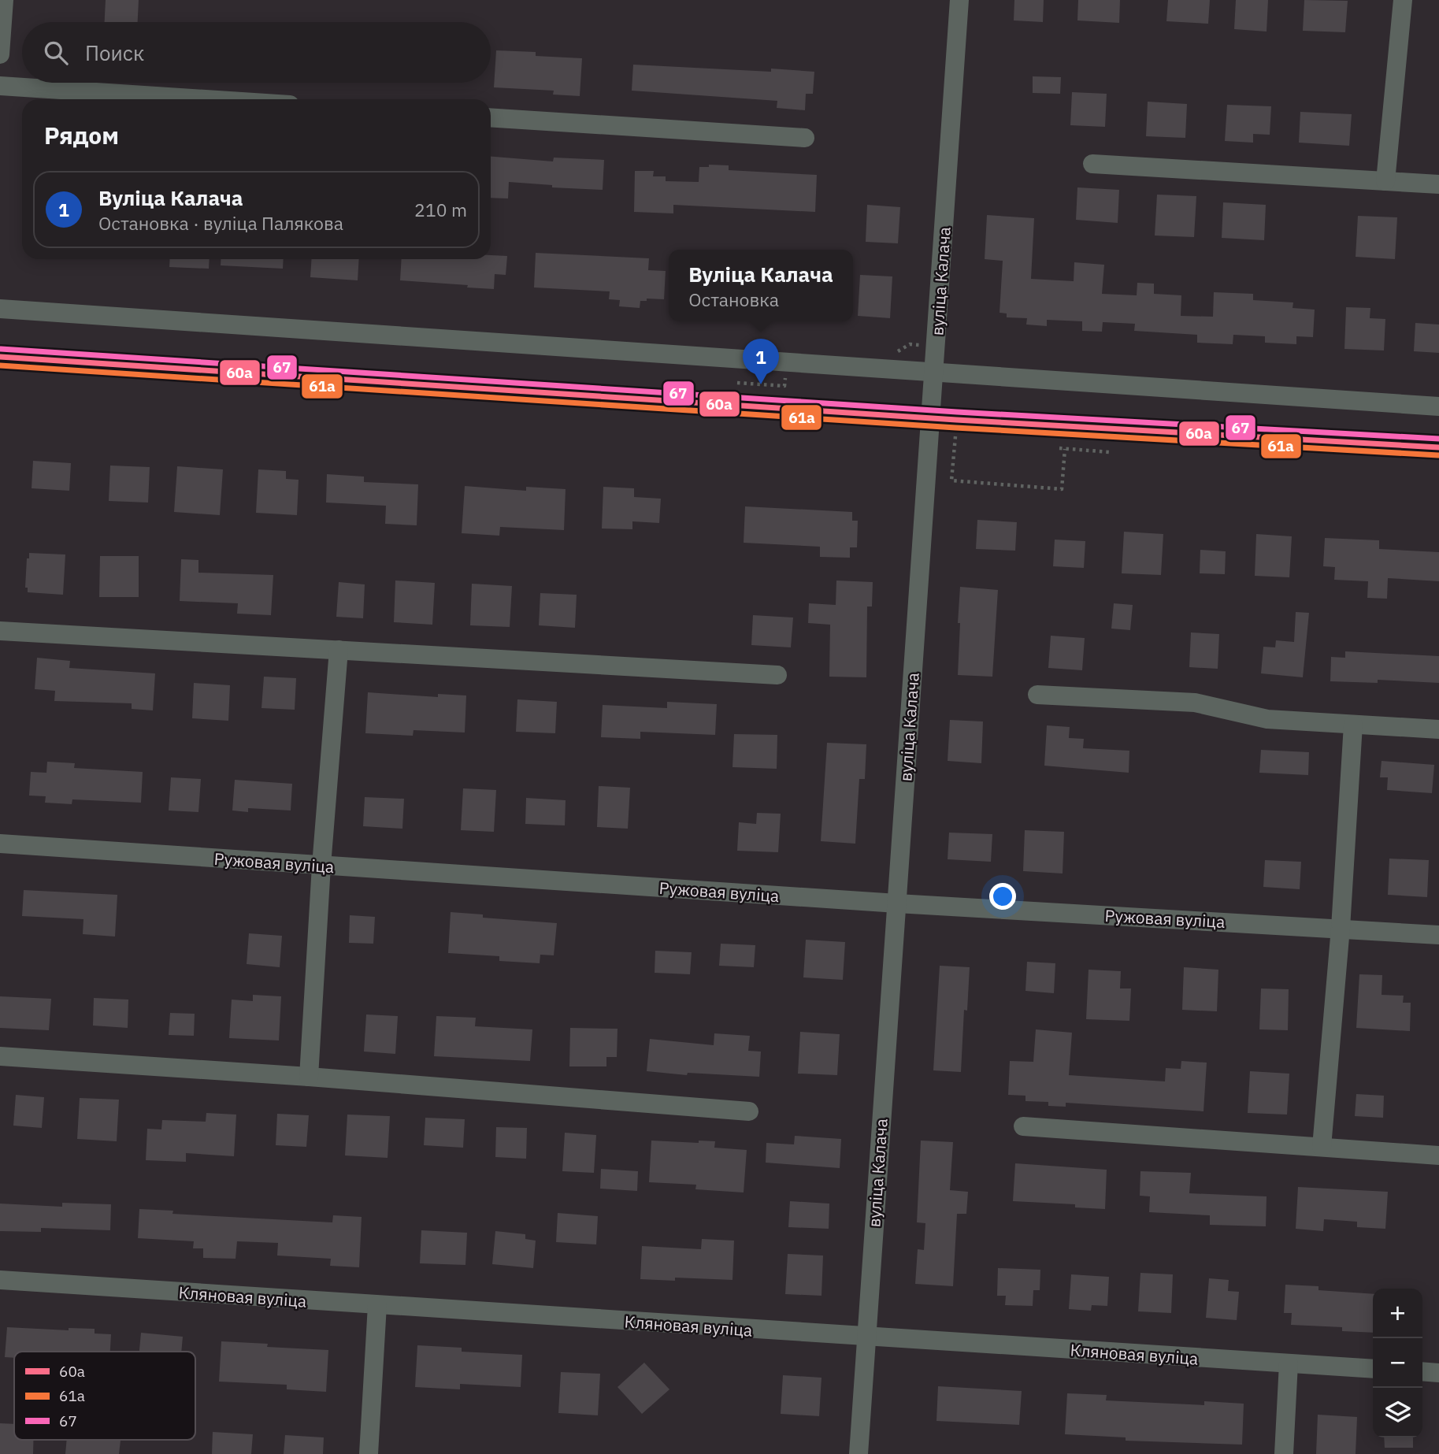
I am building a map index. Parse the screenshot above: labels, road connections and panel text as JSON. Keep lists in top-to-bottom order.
{
  "streets": {
    "street": ["вуліца Калача", "Ружовая вуліца", "Кляновая вуліца"]
  },
  "crossings": [
    ["вуліца Калача", "Ружовая вуліца"],
    ["вуліца Калача", "Кляновая вуліца"]
  ],
  "lines": ["transit line 67", "transit line 60а", "transit line 61а"],
  "legend": ["60а", "61а", "67"],
  "page": {
    "search": "Поиск",
    "heading": "Рядом",
    "list": [
      {
        "mark": "1",
        "name": "Вуліца Калача",
        "note": "Остановка · вуліца Палякова",
        "value": "210 m"
      }
    ],
    "popup": ["Вуліца Калача", "Остановка"],
    "pins": "1",
    "map_buttons": ["+", "−"]
  }
}
